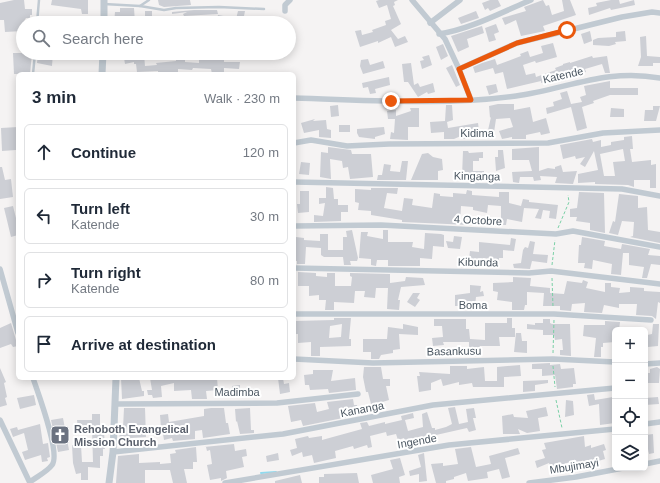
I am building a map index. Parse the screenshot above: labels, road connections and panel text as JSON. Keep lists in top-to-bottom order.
{
  "streets": {
    "street": [
      "Katende",
      "Kidima",
      "Kinganga",
      "4 Octobre",
      "Kibunda",
      "Boma",
      "Basankusu",
      "Madimba",
      "Kananga",
      "Ingende",
      "Mbujimayi"
    ]
  },
  "places": {
    "church": ["Rehoboth Evangelical Mission Church"]
  },
  "page": {
    "search": "Search here",
    "heading": ["3 min", "Walk · 230 m"],
    "list": [
      ["Continue", "120 m"],
      ["Turn left", "Katende", "30 m"],
      ["Turn right", "Katende", "80 m"],
      "Arrive at destination"
    ],
    "map_buttons": ["+", "−"]
  }
}
